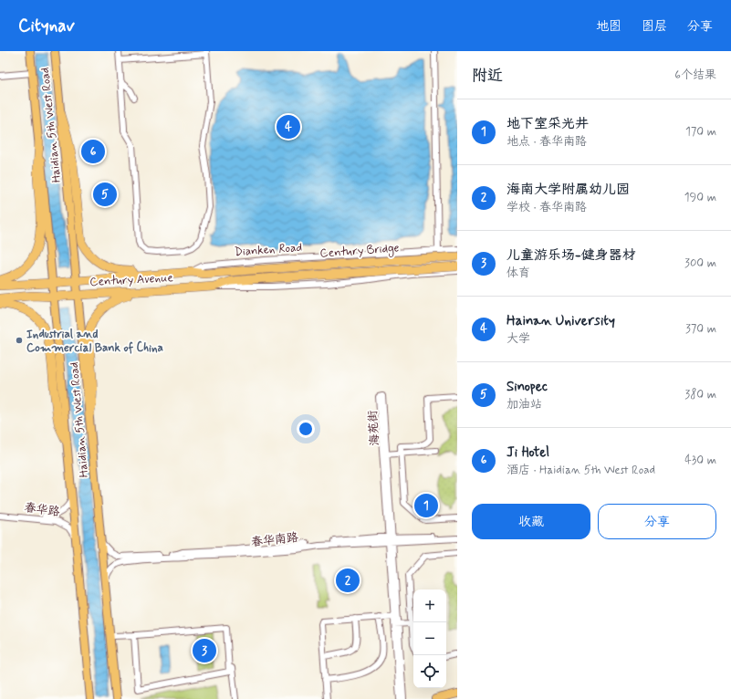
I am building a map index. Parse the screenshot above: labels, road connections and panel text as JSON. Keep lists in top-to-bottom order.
{
  "streets": {
    "highway": ["Century Bridge", "Century Avenue"],
    "main road": ["Haidian 5th West Road"],
    "street": [
      "Dianken Road",
      "海苑街",
      "春华路",
      "春华南路"
    ]
  },
  "crossings": [
    ["Haidian 5th West Road", "Century Avenue"],
    ["Haidian 5th West Road", "春华路"],
    ["Haidian 5th West Road", "春华南路"],
    ["Dianken Road", "Century Avenue"],
    ["Century Bridge", "Century Avenue"],
    ["海苑街", "春华南路"]
  ],
  "places": ["Industrial and Commercial Bank of China"],
  "page": {
    "header": "Citynav",
    "nav": ["地图", "图层", "分享"],
    "heading": ["附近", "6个结果"],
    "list": [
      {
        "mark": "1",
        "name": "地下室采光井",
        "note": "地点 · 春华南路",
        "value": "170 m"
      },
      {
        "mark": "2",
        "name": "海南大学附属幼儿园",
        "note": "学校 · 春华南路",
        "value": "190 m"
      },
      {
        "mark": "3",
        "name": "儿童游乐场-健身器材",
        "note": "体育",
        "value": "300 m"
      },
      {
        "mark": "4",
        "name": "Hainan University",
        "note": "大学",
        "value": "370 m"
      },
      {
        "mark": "5",
        "name": "Sinopec",
        "note": "加油站",
        "value": "380 m"
      },
      {
        "mark": "6",
        "name": "Ji Hotel",
        "note": "酒店 · Haidian 5th West Road",
        "value": "430 m"
      }
    ],
    "pins": [
      "4",
      "6",
      "5",
      "1",
      "2",
      "3"
    ],
    "buttons": ["收藏", "分享"],
    "map_buttons": ["+", "−"]
  }
}
